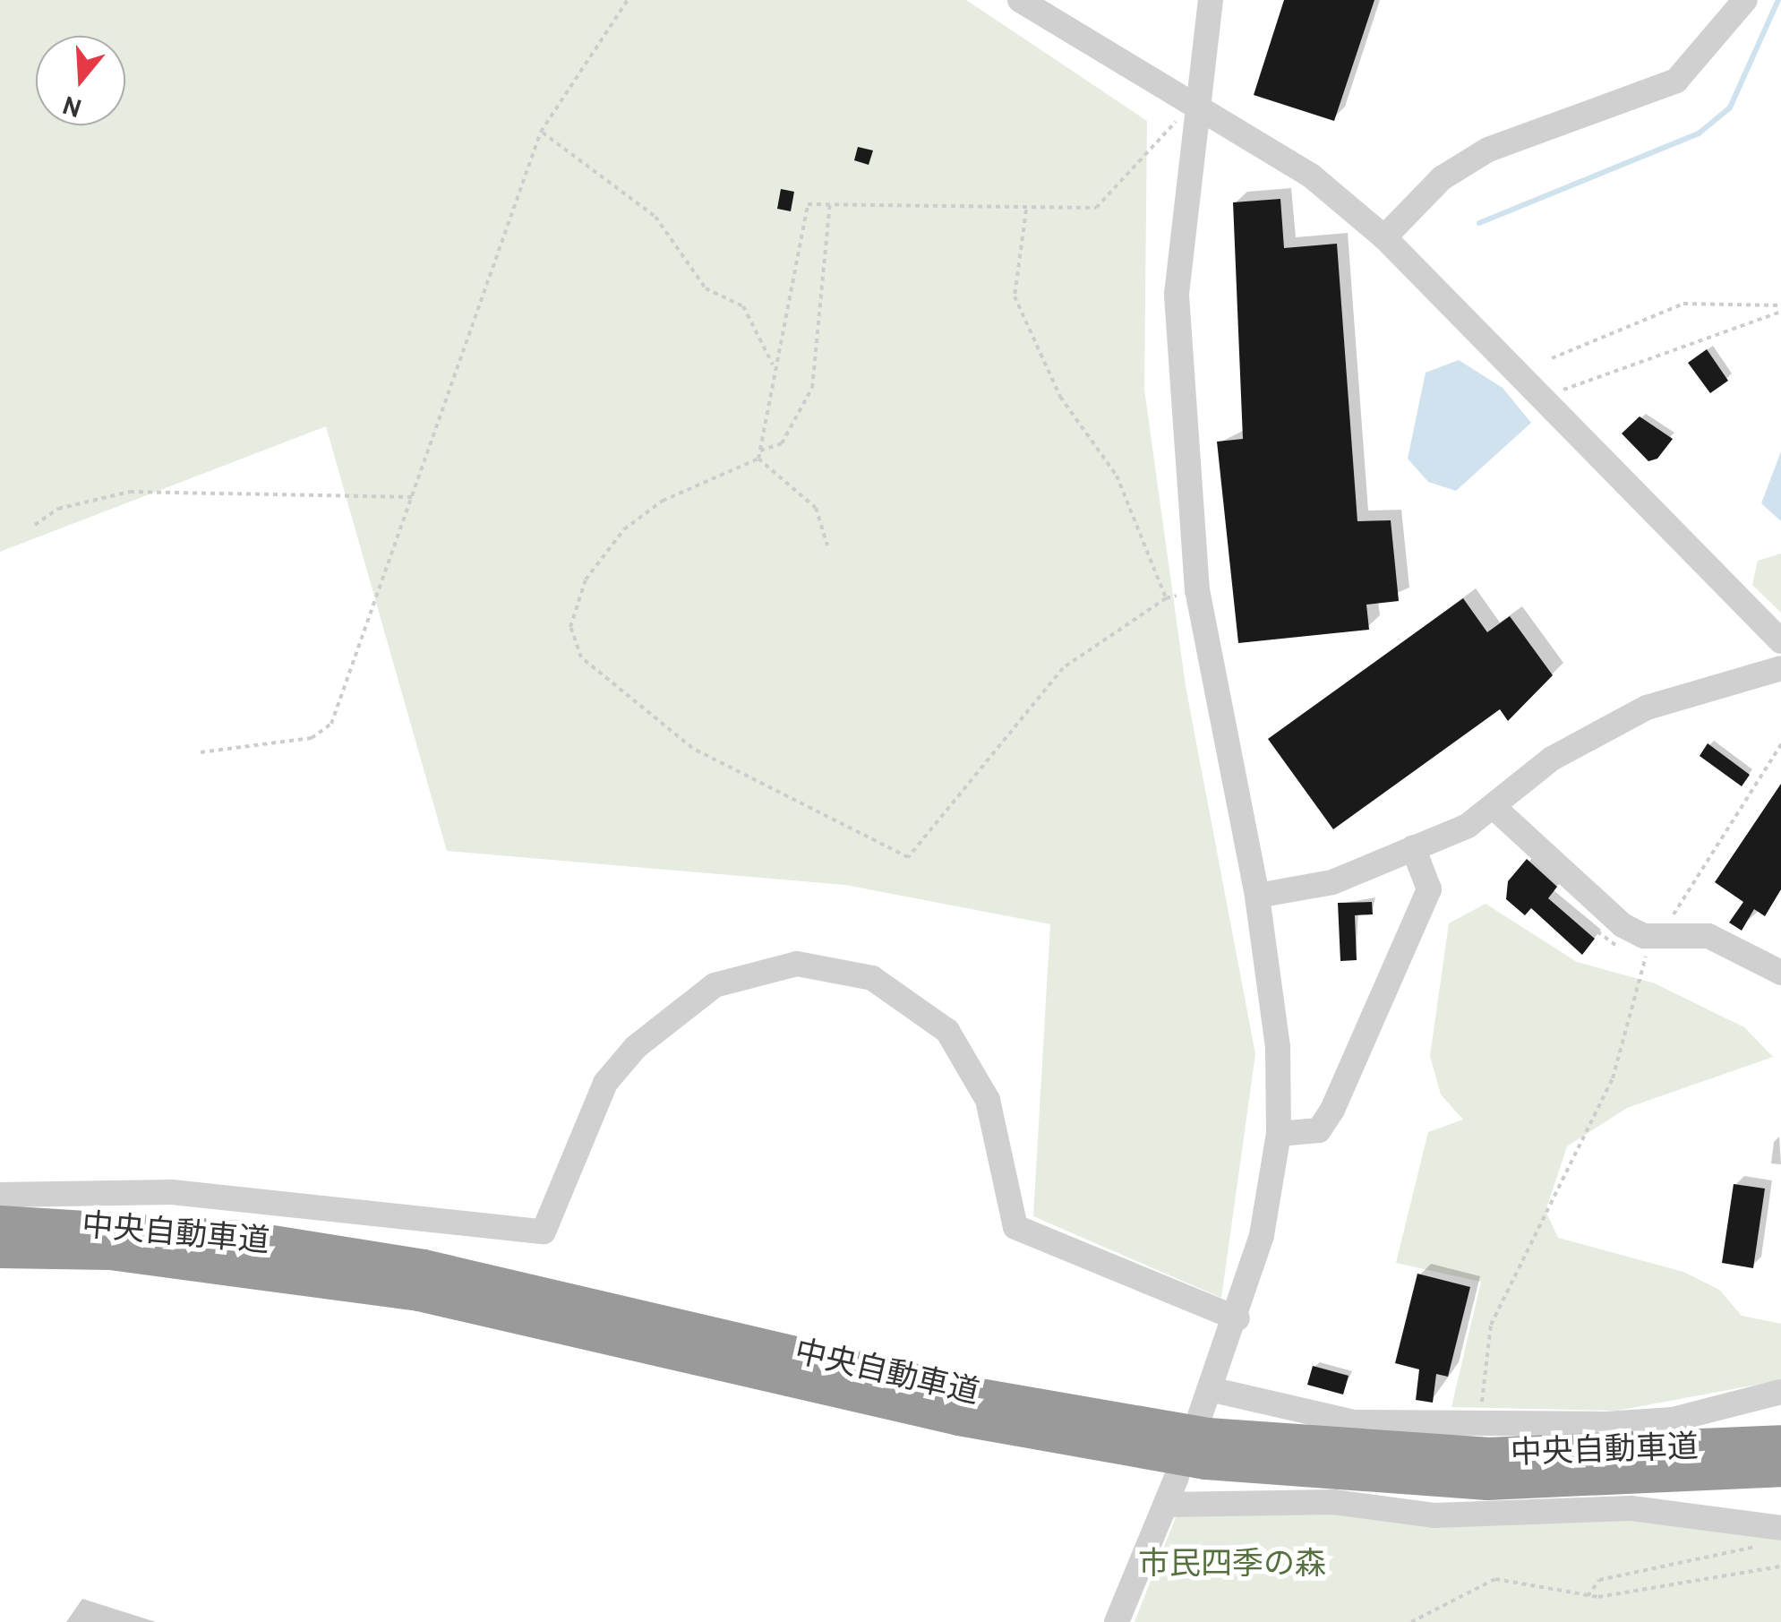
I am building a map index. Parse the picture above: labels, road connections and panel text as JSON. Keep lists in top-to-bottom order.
{
  "streets": {
    "highway": ["中央自動車道"]
  },
  "parks": ["市民四季の森"],
  "north": "bottom"
}
